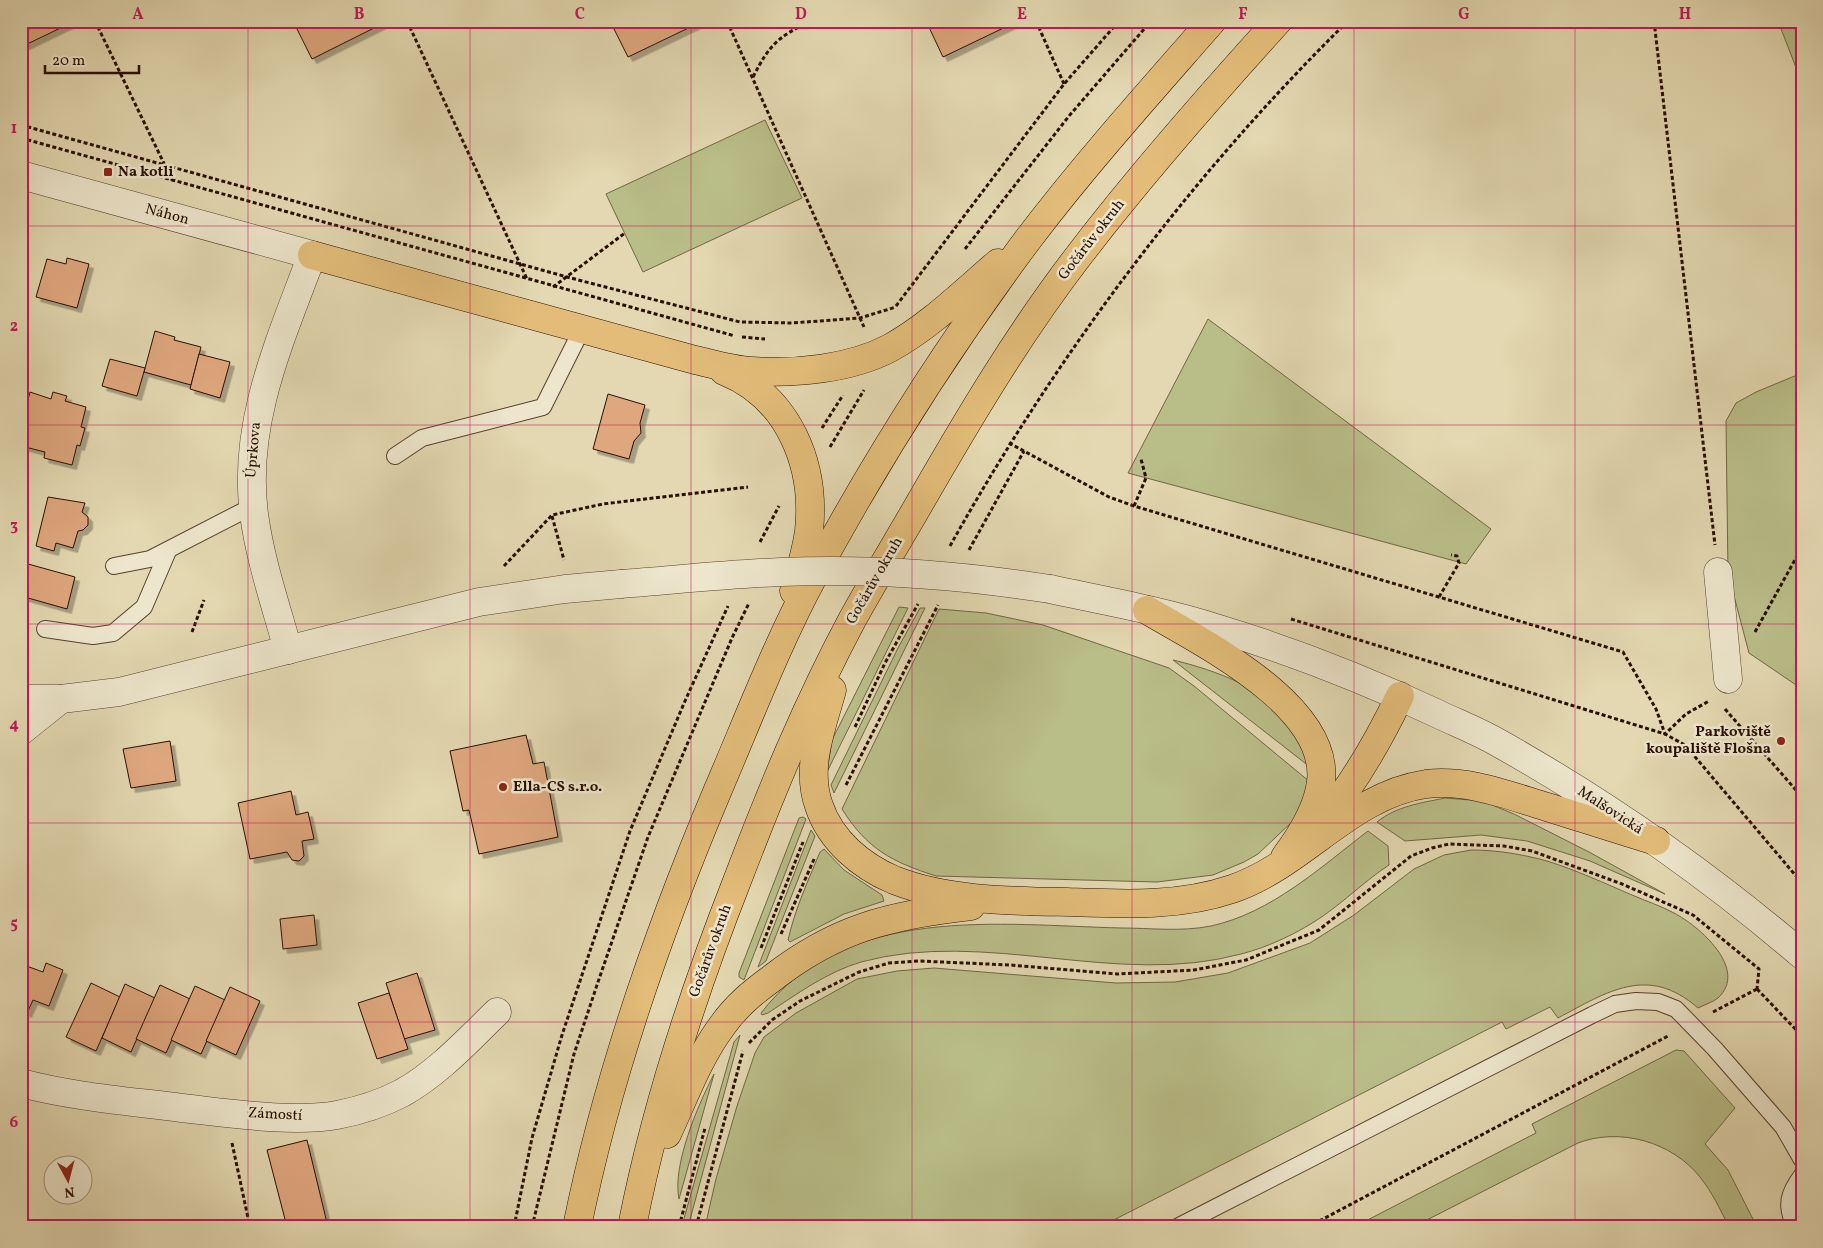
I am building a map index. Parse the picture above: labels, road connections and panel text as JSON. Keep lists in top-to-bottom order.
{
  "streets": {
    "main road": ["Gočárův okruh"],
    "street": [
      "Náhon",
      "Úprkova",
      "Malšovická",
      "Zámostí"
    ]
  },
  "crossings": [
    ["Náhon", "Úprkova"],
    ["Úprkova", "Malšovická"]
  ],
  "places": {
    "transit": ["Na kotli"],
    "other": ["Parkoviště koupaliště Flošna", "Ella-CS s.r.o."]
  },
  "scale_bar": "20 m",
  "north": "bottom",
  "grid": {
    "columns": [
      "A",
      "B",
      "C",
      "D",
      "E",
      "F",
      "G",
      "H"
    ],
    "rows": [
      "1",
      "2",
      "3",
      "4",
      "5",
      "6"
    ]
  }
}
